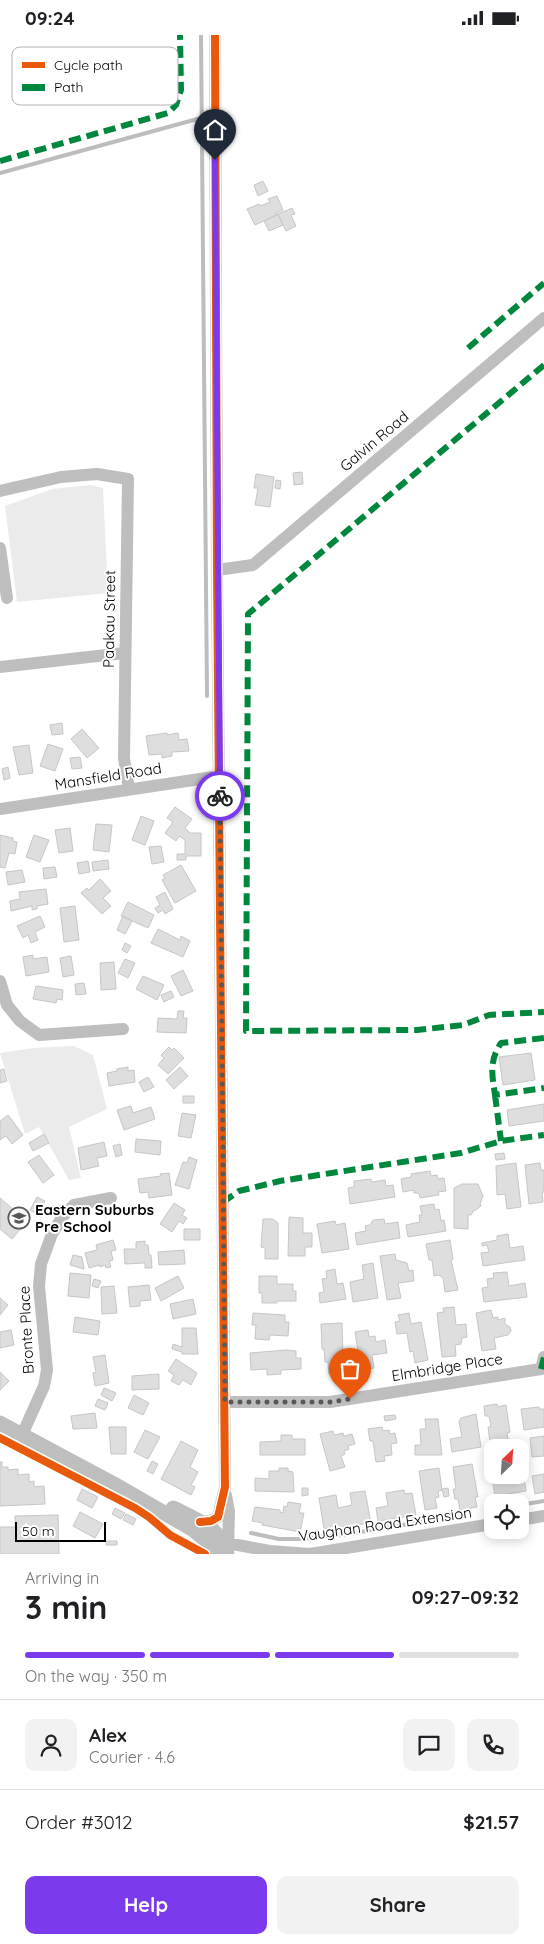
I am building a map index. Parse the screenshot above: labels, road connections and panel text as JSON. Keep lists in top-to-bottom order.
{
  "streets": {
    "street": [
      "Galvin Road",
      "Paakau Street",
      "Mansfield Road",
      "Bronte Place",
      "Elmbridge Place",
      "Vaughan Road Extension"
    ]
  },
  "crossings": [
    ["Paakau Street", "Mansfield Road"]
  ],
  "places": {
    "school or university": ["Eastern Suburbs Pre School"]
  },
  "legend": ["Cycle path", "Path"],
  "scale_bar": "50 m",
  "north": "top right",
  "page": {
    "status": "09:24",
    "scale": "50 m",
    "heading": ["3 min", "Arriving in", "09:27–09:32"],
    "panel": [
      "Alex",
      "Courier · 4.6",
      "Order #3012",
      "$21.57"
    ],
    "bar": "On the way · 350 m",
    "buttons": ["Help", "Share"]
  }
}
